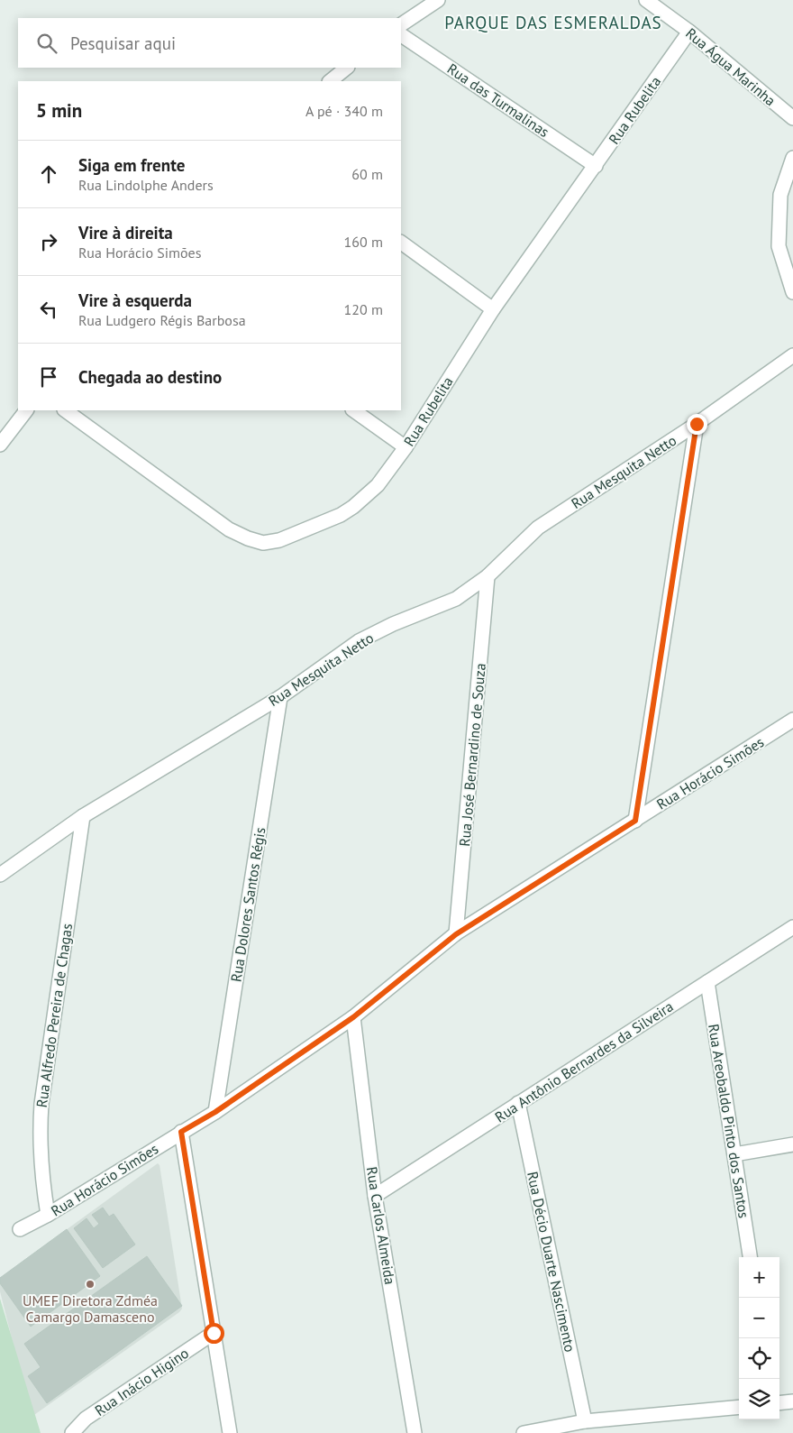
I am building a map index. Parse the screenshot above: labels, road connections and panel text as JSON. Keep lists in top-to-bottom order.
{
  "streets": {
    "street": [
      "Rua Água Marinha",
      "Rua das Turmalinas",
      "Rua Rubelita",
      "Rua Mesquita Netto",
      "Rua José Bernardino de Souza",
      "Rua Horácio Simões",
      "Rua Dolores Santos Régis",
      "Rua Alfredo Pereira de Chagas",
      "Rua Antônio Bernardes da Silveira",
      "Rua Areobaldo Pinto dos Santos",
      "Rua Carlos Almeida",
      "Rua Décio Duarte Nascimento",
      "Rua Inácio Higino"
    ]
  },
  "crossings": [
    ["Rua Água Marinha", "Rua Rubelita"],
    ["Rua das Turmalinas", "Rua Rubelita"],
    ["Rua Mesquita Netto", "Rua José Bernardino de Souza"],
    ["Rua Mesquita Netto", "Rua Dolores Santos Régis"],
    ["Rua Mesquita Netto", "Rua Alfredo Pereira de Chagas"],
    ["Rua José Bernardino de Souza", "Rua Horácio Simões"],
    ["Rua Horácio Simões", "Rua Dolores Santos Régis"],
    ["Rua Horácio Simões", "Rua Alfredo Pereira de Chagas"],
    ["Rua Horácio Simões", "Rua Carlos Almeida"],
    ["Rua Antônio Bernardes da Silveira", "Rua Areobaldo Pinto dos Santos"],
    ["Rua Antônio Bernardes da Silveira", "Rua Carlos Almeida"],
    ["Rua Antônio Bernardes da Silveira", "Rua Décio Duarte Nascimento"]
  ],
  "districts": ["PARQUE DAS ESMERALDAS"],
  "places": ["UMEF Diretora Zdméa Camargo Damasceno"],
  "page": {
    "search": "Pesquisar aqui",
    "heading": ["5 min", "A pé · 340 m"],
    "list": [
      ["Siga em frente", "Rua Lindolphe Anders", "60 m"],
      ["Vire à direita", "Rua Horácio Simões", "160 m"],
      ["Vire à esquerda", "Rua Ludgero Régis Barbosa", "120 m"],
      "Chegada ao destino"
    ],
    "map_buttons": ["+", "−"]
  }
}
